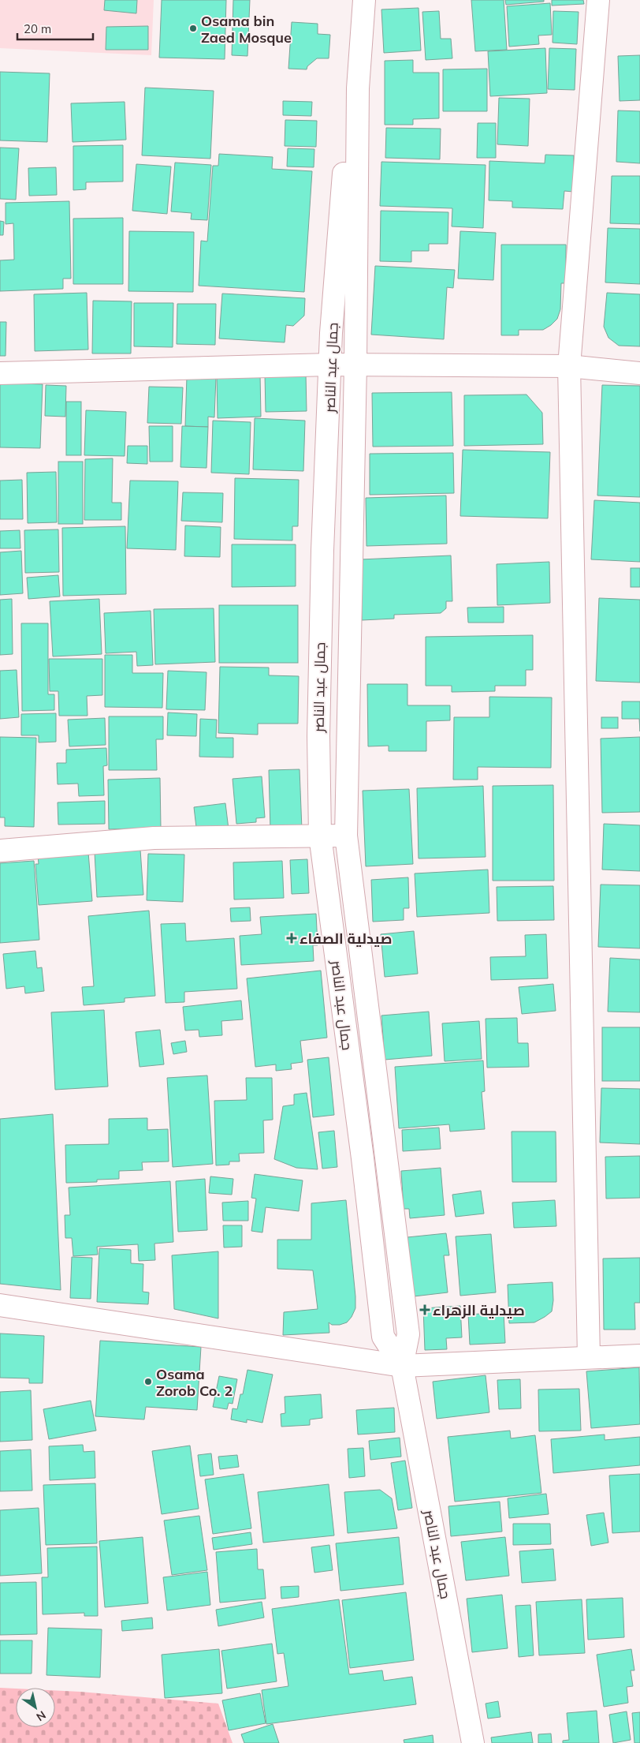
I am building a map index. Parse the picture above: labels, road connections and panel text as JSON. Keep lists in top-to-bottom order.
{
  "streets": {
    "street": ["جمال عبد الناصر"]
  },
  "places": {
    "other": ["Osama bin Zaed Mosque", "Osama Zorob Co. 2"],
    "health": ["صيدلية الصفاء", "صيدلية الزهراء"]
  },
  "scale_bar": "20 m",
  "north": "bottom right"
}
